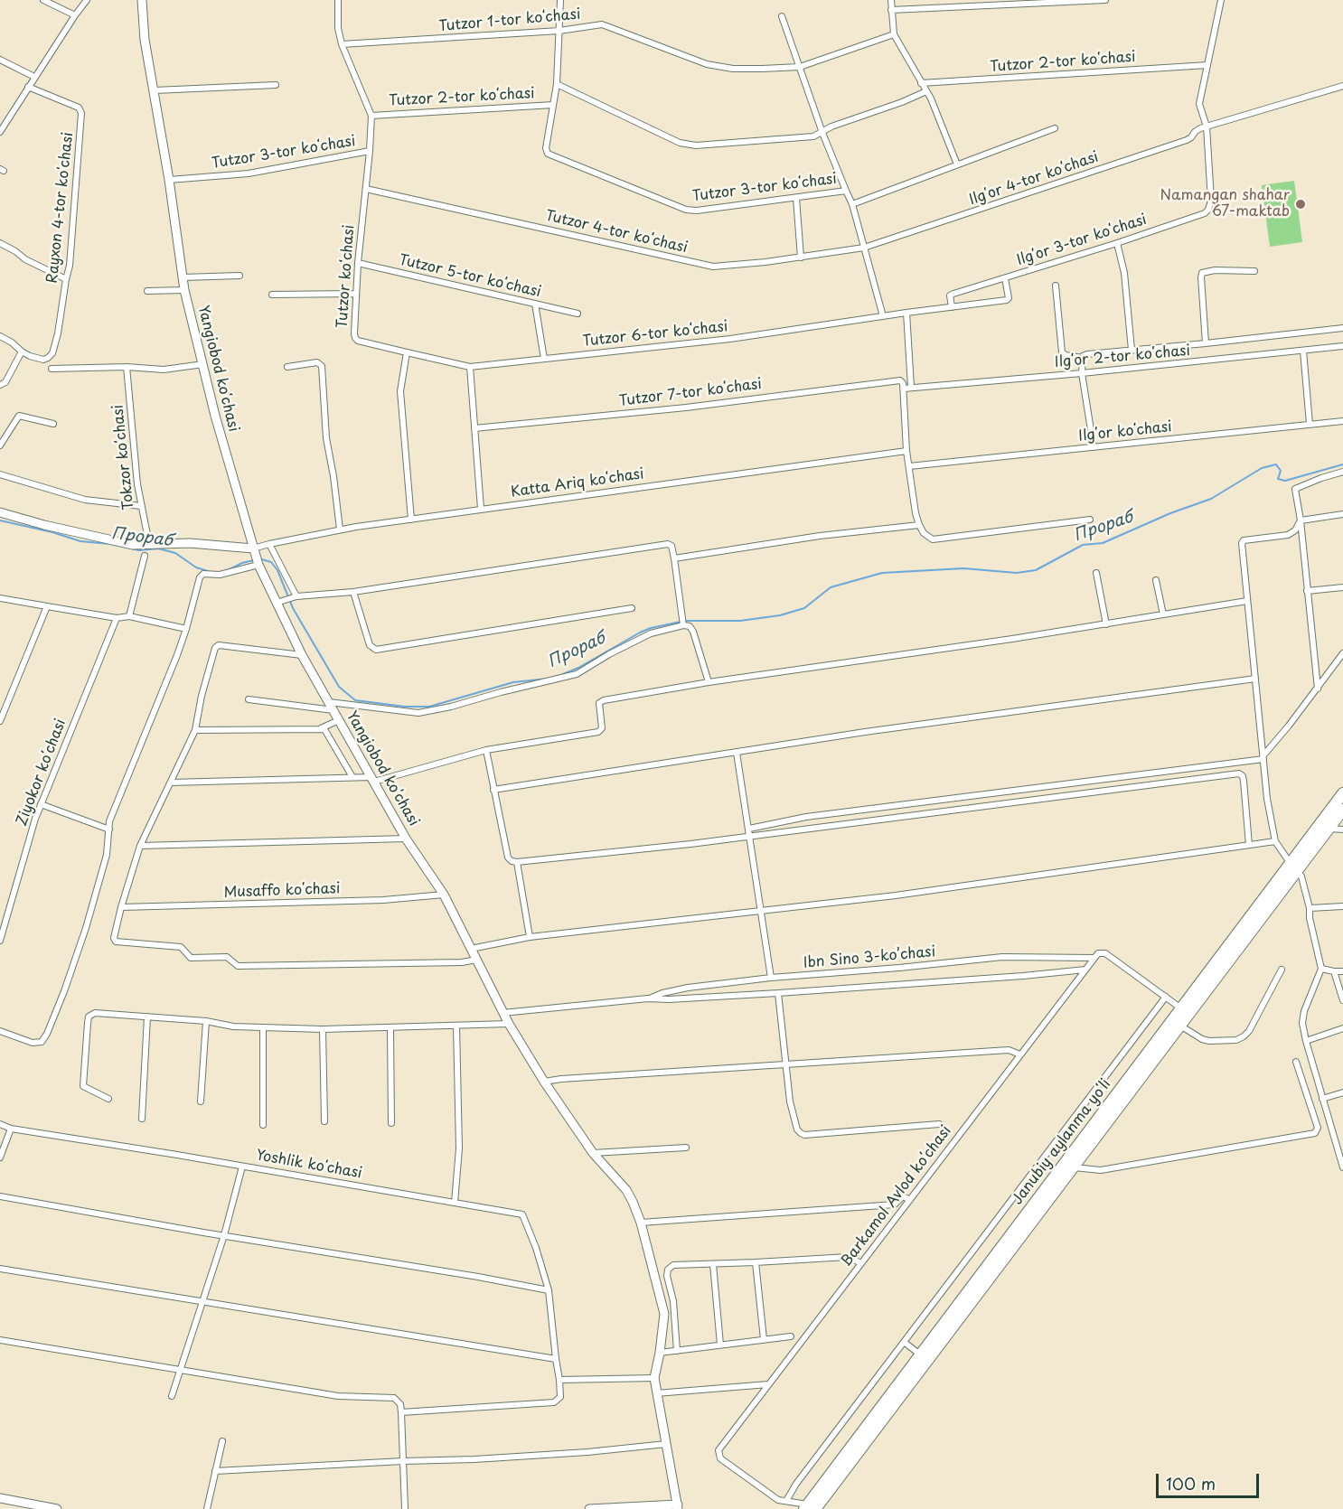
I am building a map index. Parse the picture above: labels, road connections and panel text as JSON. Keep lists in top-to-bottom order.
{
  "streets": {
    "highway": ["Janubiy aylanma yoʻli"],
    "street": [
      "Tutzor 1-tor koʻchasi",
      "Tutzor 2-tor koʻchasi",
      "Tutzor 3-tor koʻchasi",
      "Ilgʻor 4-tor koʻchasi",
      "Rayxon 4-tor koʻchasi",
      "Tutzor 4-tor koʻchasi",
      "Ilgʻor 3-tor koʻchasi",
      "Tutzor koʻchasi",
      "Tutzor 5-tor koʻchasi",
      "Tutzor 6-tor koʻchasi",
      "Ilgʻor 2-tor koʻchasi",
      "Yangiobod koʻchasi",
      "Tutzor 7-tor koʻchasi",
      "Ilgʻor koʻchasi",
      "Tokzor koʻchasi",
      "Katta Ariq koʻchasi",
      "Ziyokor koʻchasi",
      "Musaffo koʻchasi",
      "Ibn Sino 3-koʼchasi",
      "Yoshlik koʻchasi",
      "Barkamol Avlod koʻchasi"
    ]
  },
  "crossings": [
    ["Tutzor 1-tor koʻchasi", "Tutzor koʻchasi"],
    ["Tutzor 2-tor koʻchasi", "Tutzor 3-tor koʻchasi"],
    ["Tutzor 2-tor koʻchasi", "Ilgʻor 3-tor koʻchasi"],
    ["Tutzor 2-tor koʻchasi", "Tutzor koʻchasi"],
    ["Tutzor 3-tor koʻchasi", "Tutzor koʻchasi"],
    ["Tutzor 3-tor koʻchasi", "Yangiobod koʻchasi"],
    ["Ilgʻor 4-tor koʻchasi", "Tutzor 4-tor koʻchasi"],
    ["Ilgʻor 4-tor koʻchasi", "Ilgʻor 3-tor koʻchasi"],
    ["Tutzor 4-tor koʻchasi", "Tutzor koʻchasi"],
    ["Ilgʻor 3-tor koʻchasi", "Tutzor 6-tor koʻchasi"],
    ["Tutzor koʻchasi", "Tutzor 5-tor koʻchasi"],
    ["Tutzor koʻchasi", "Tutzor 6-tor koʻchasi"],
    ["Ilgʻor 2-tor koʻchasi", "Tutzor 7-tor koʻchasi"],
    ["Yangiobod koʻchasi", "Katta Ariq koʻchasi"],
    ["Yangiobod koʻchasi", "Musaffo koʻchasi"],
    ["Yangiobod koʻchasi", "Ibn Sino 3-koʼchasi"],
    ["Ibn Sino 3-koʼchasi", "Barkamol Avlod koʻchasi"],
    ["Janubiy aylanma yoʻli", "Barkamol Avlod koʻchasi"]
  ],
  "water": ["Прораб"],
  "places": ["Namangan shahar 67-maktab"],
  "scale_bar": "100 m"
}
